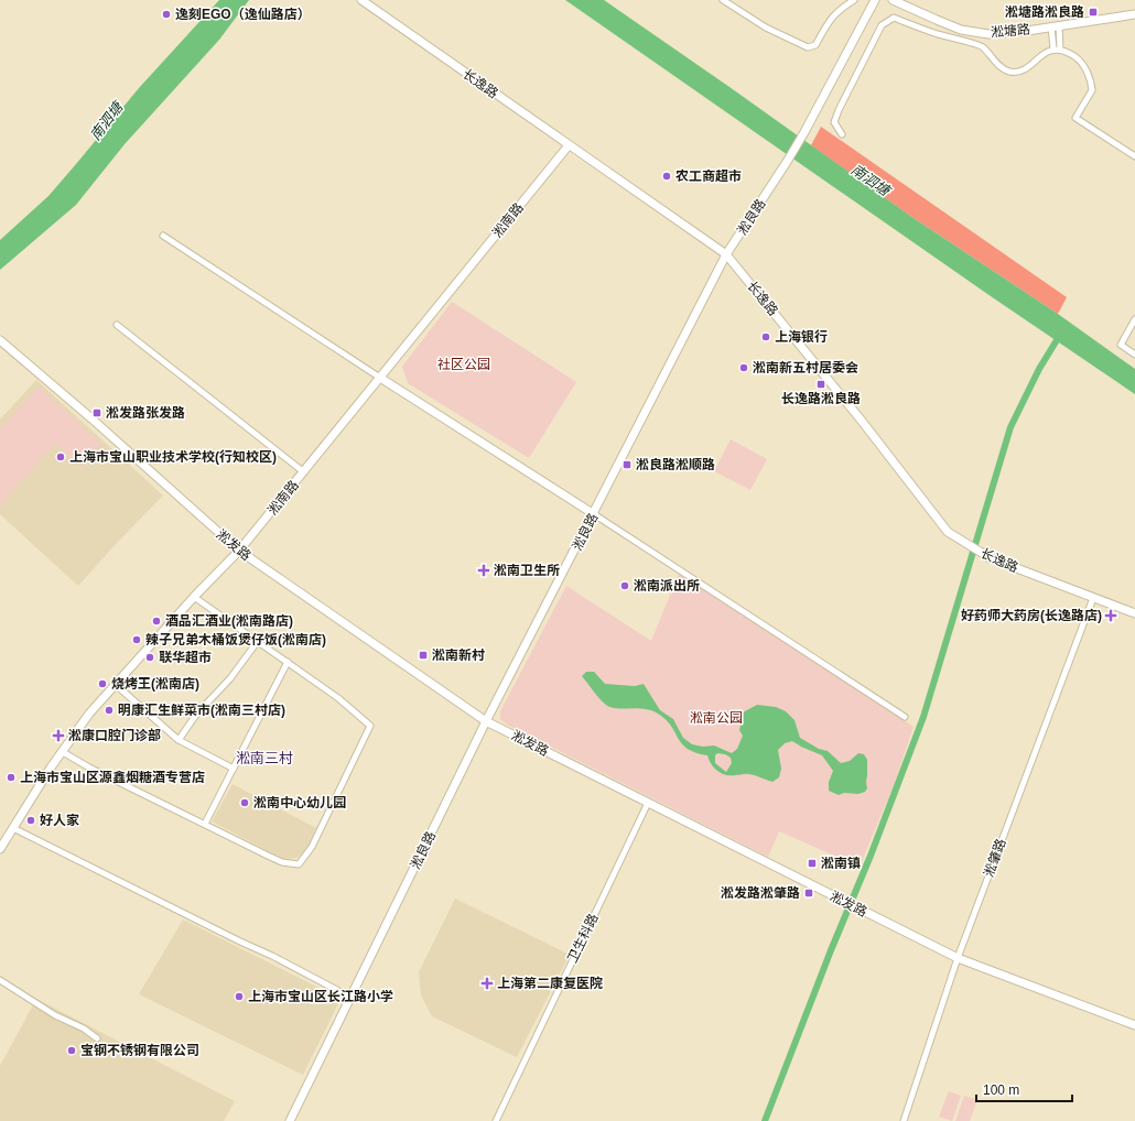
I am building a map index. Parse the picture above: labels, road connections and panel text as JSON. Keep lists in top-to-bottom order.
{
  "streets": {
    "street": [
      "淞塘路",
      "长逸路",
      "淞良路",
      "淞南路",
      "淞发路",
      "淞肇路",
      "卫生科路"
    ]
  },
  "crossings": [
    ["长逸路", "淞良路"],
    ["长逸路", "淞南路"],
    ["长逸路", "淞肇路"],
    ["淞良路", "淞发路"],
    ["淞南路", "淞发路"],
    ["淞发路", "淞肇路"],
    ["淞发路", "卫生科路"]
  ],
  "districts": ["淞南三村"],
  "water": ["南泗塘"],
  "parks": ["社区公园", "淞南公园"],
  "places": {
    "transit": [
      "淞塘路淞良路",
      "长逸路淞良路",
      "淞发路张发路",
      "淞良路淞顺路",
      "淞南新村",
      "淞南镇",
      "淞发路淞肇路"
    ],
    "other": [
      "逸刻EGO（逸仙路店）",
      "农工商超市",
      "上海银行",
      "淞南新五村居委会",
      "上海市宝山职业技术学校(行知校区)",
      "淞南派出所",
      "酒品汇酒业(淞南路店)",
      "辣子兄弟木桶饭煲仔饭(淞南店)",
      "联华超市",
      "烧烤王(淞南店)",
      "明康汇生鲜菜市(淞南三村店)",
      "上海市宝山区源鑫烟糖酒专营店",
      "淞南中心幼儿园",
      "好人家",
      "上海市宝山区长江路小学",
      "宝钢不锈钢有限公司"
    ],
    "health": [
      "淞南卫生所",
      "好药师大药房(长逸路店)",
      "淞康口腔门诊部",
      "上海第二康复医院"
    ]
  },
  "scale_bar": "100 m"
}
